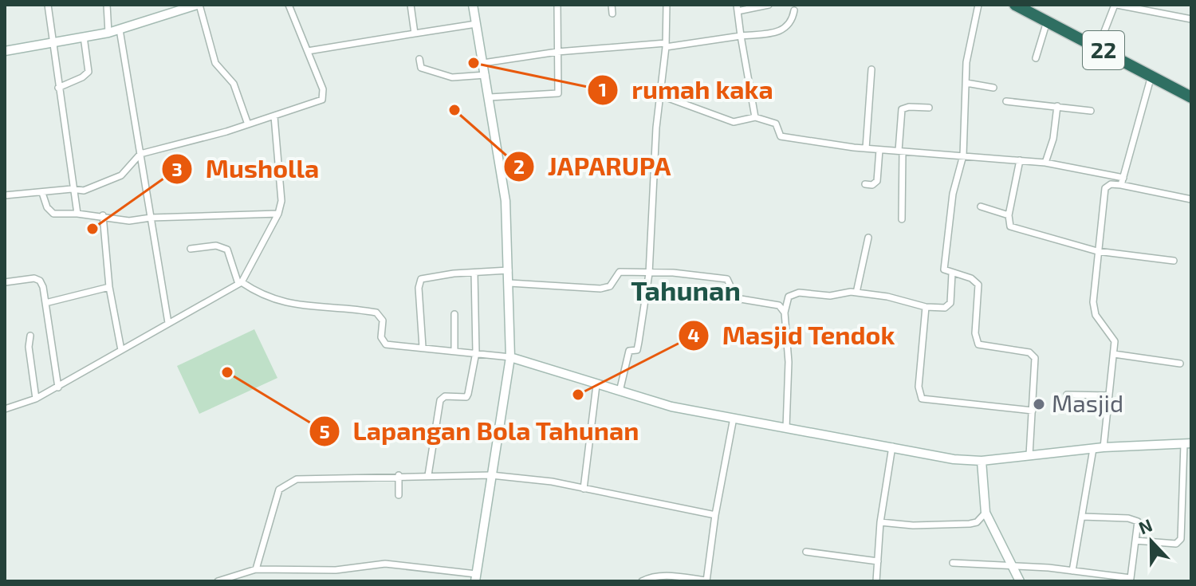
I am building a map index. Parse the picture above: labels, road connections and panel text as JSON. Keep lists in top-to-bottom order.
{
  "streets": {
    "highway": ["22"]
  },
  "districts": ["Tahunan"],
  "places": [
    "rumah kaka",
    "JAPARUPA",
    "Musholla",
    "Lapangan Bola Tahunan",
    "Masjid Tendok",
    "Masjid"
  ],
  "north": "top"
}
